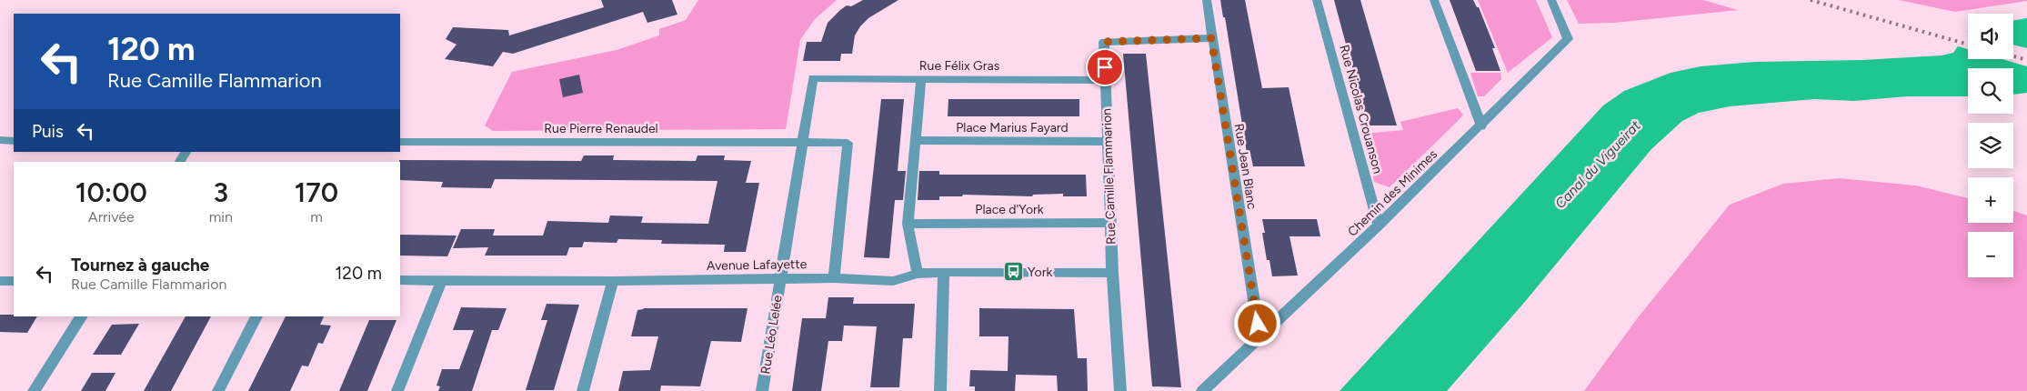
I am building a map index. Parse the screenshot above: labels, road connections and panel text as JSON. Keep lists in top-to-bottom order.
{
  "streets": {
    "street": [
      "Rue Félix Gras",
      "Rue Nicolas Crouanson",
      "Place Marius Fayard",
      "Rue Pierre Renaudel",
      "Rue Jean Blanc",
      "Rue Camille Flammarion",
      "Chemin des Minimes",
      "Place d'York",
      "Avenue Lafayette",
      "Rue Léo Lelée"
    ]
  },
  "crossings": [
    ["Rue Félix Gras", "Rue Camille Flammarion"],
    ["Rue Félix Gras", "Rue Léo Lelée"],
    ["Rue Nicolas Crouanson", "Chemin des Minimes"],
    ["Place Marius Fayard", "Rue Camille Flammarion"],
    ["Rue Pierre Renaudel", "Avenue Lafayette"],
    ["Rue Pierre Renaudel", "Rue Léo Lelée"],
    ["Rue Jean Blanc", "Rue Camille Flammarion"],
    ["Rue Jean Blanc", "Chemin des Minimes"],
    ["Rue Camille Flammarion", "Place d'York"],
    ["Rue Camille Flammarion", "Avenue Lafayette"],
    ["Avenue Lafayette", "Rue Léo Lelée"]
  ],
  "water": ["Canal du Vigueirat"],
  "places": {
    "bus stop": ["York"]
  },
  "page": {
    "map_buttons": ["+", "−"],
    "turn": ["120 m", "Rue Camille Flammarion"],
    "then": "Puis",
    "eta": [
      "10:00",
      "Arrivée",
      "3",
      "min",
      "170",
      "m"
    ],
    "list": [
      {
        "name": "Tournez à gauche",
        "note": "Rue Camille Flammarion",
        "value": "120 m"
      }
    ]
  }
}
